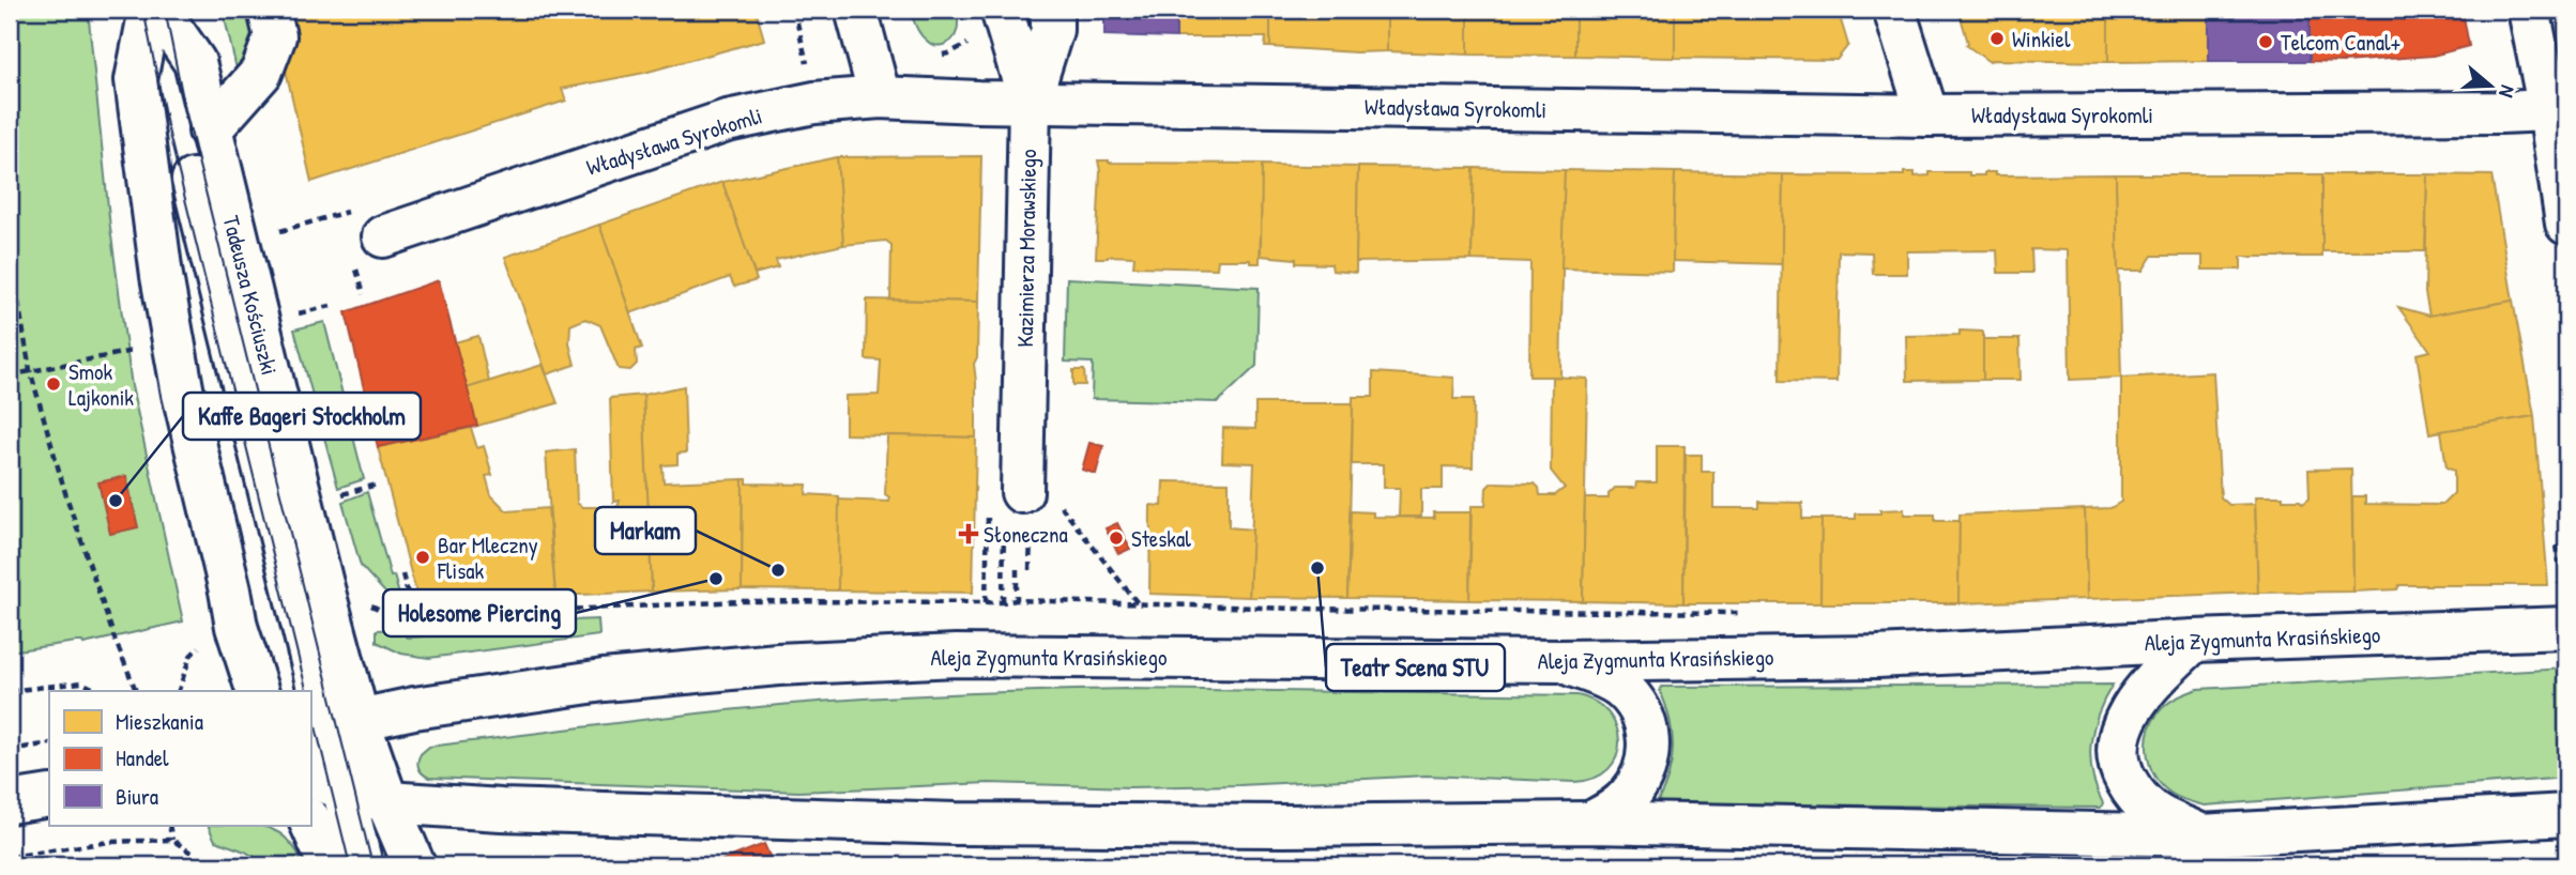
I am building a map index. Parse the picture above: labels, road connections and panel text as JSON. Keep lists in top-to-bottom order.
{
  "streets": {
    "main road": [
      "Władysława Syrokomli",
      "Kazimierza Morawskiego",
      "Tadeusza Kościuszki",
      "Aleja Zygmunta Krasińskiego"
    ]
  },
  "crossings": [
    ["Władysława Syrokomli", "Kazimierza Morawskiego"],
    ["Tadeusza Kościuszki", "Aleja Zygmunta Krasińskiego"]
  ],
  "places": {
    "other": [
      "Winkiel",
      "Telcom Canal+",
      "Smok Lajkonik",
      "Kaffe Bageri Stockholm",
      "Steskal",
      "Bar Mleczny Flisak",
      "Teatr Scena STU",
      "Markam",
      "Holesome Piercing"
    ],
    "health": ["Słoneczna"]
  },
  "legend": ["Mieszkania", "Handel", "Biura"],
  "north": "right"
}
